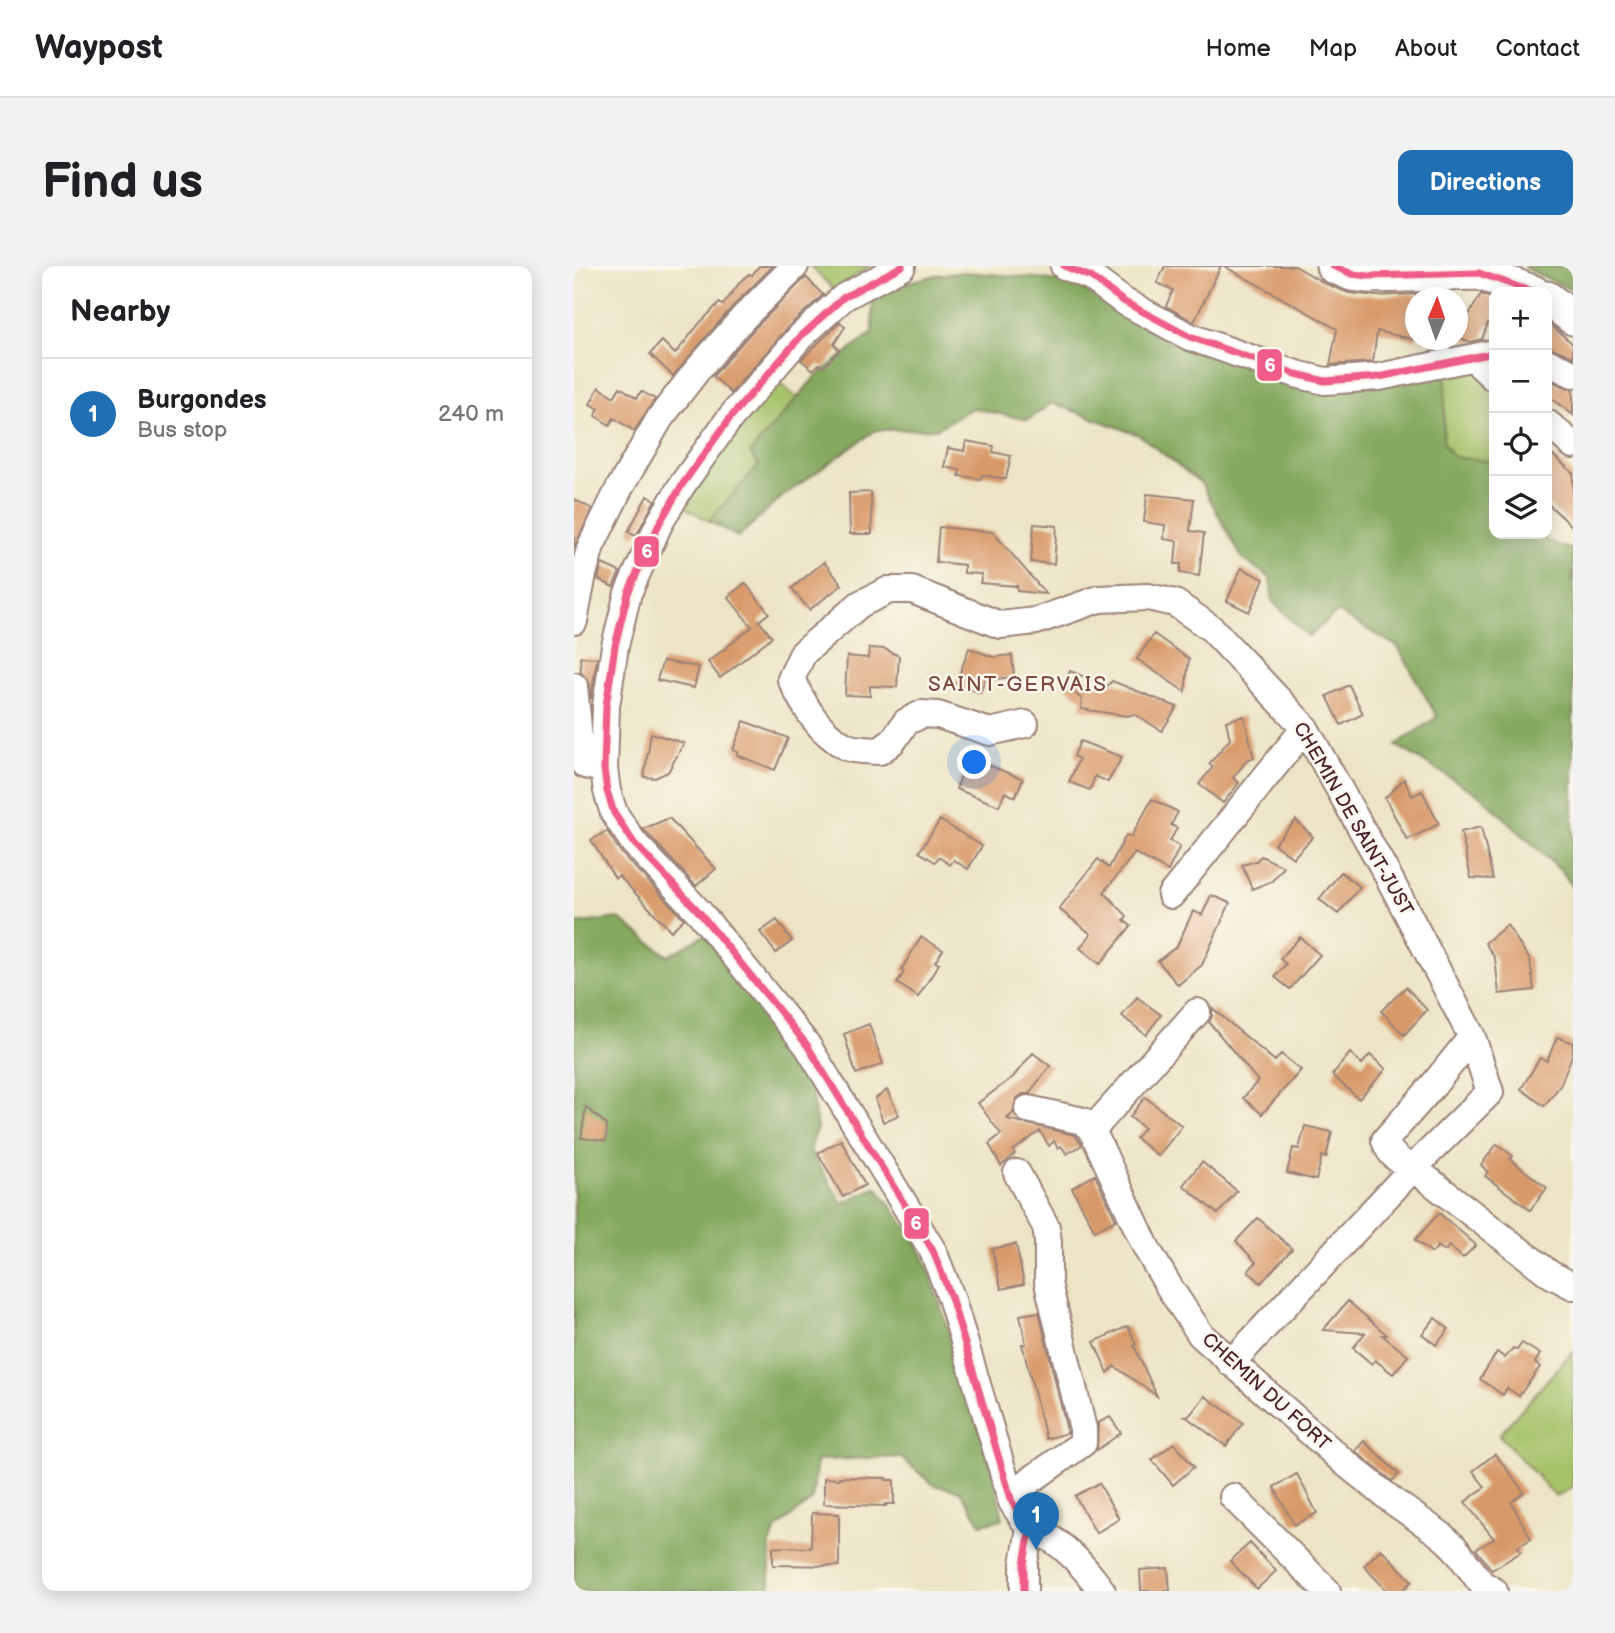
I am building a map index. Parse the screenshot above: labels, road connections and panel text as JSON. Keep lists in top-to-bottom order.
{
  "streets": {
    "street": ["CHEMIN DE SAINT-JUST", "CHEMIN DU FORT"]
  },
  "crossings": [
    ["CHEMIN DE SAINT-JUST", "CHEMIN DU FORT"]
  ],
  "districts": ["SAINT-GERVAIS"],
  "lines": ["transit line 6"],
  "north": "top",
  "page": {
    "header": "Waypost",
    "nav": [
      "Home",
      "Map",
      "About",
      "Contact"
    ],
    "buttons": "Directions",
    "title": "Find us",
    "heading": "Nearby",
    "map_buttons": ["+", "−"],
    "list": [
      {
        "mark": "1",
        "name": "Burgondes",
        "note": "Bus stop",
        "value": "240 m"
      }
    ],
    "pins": "1"
  }
}
